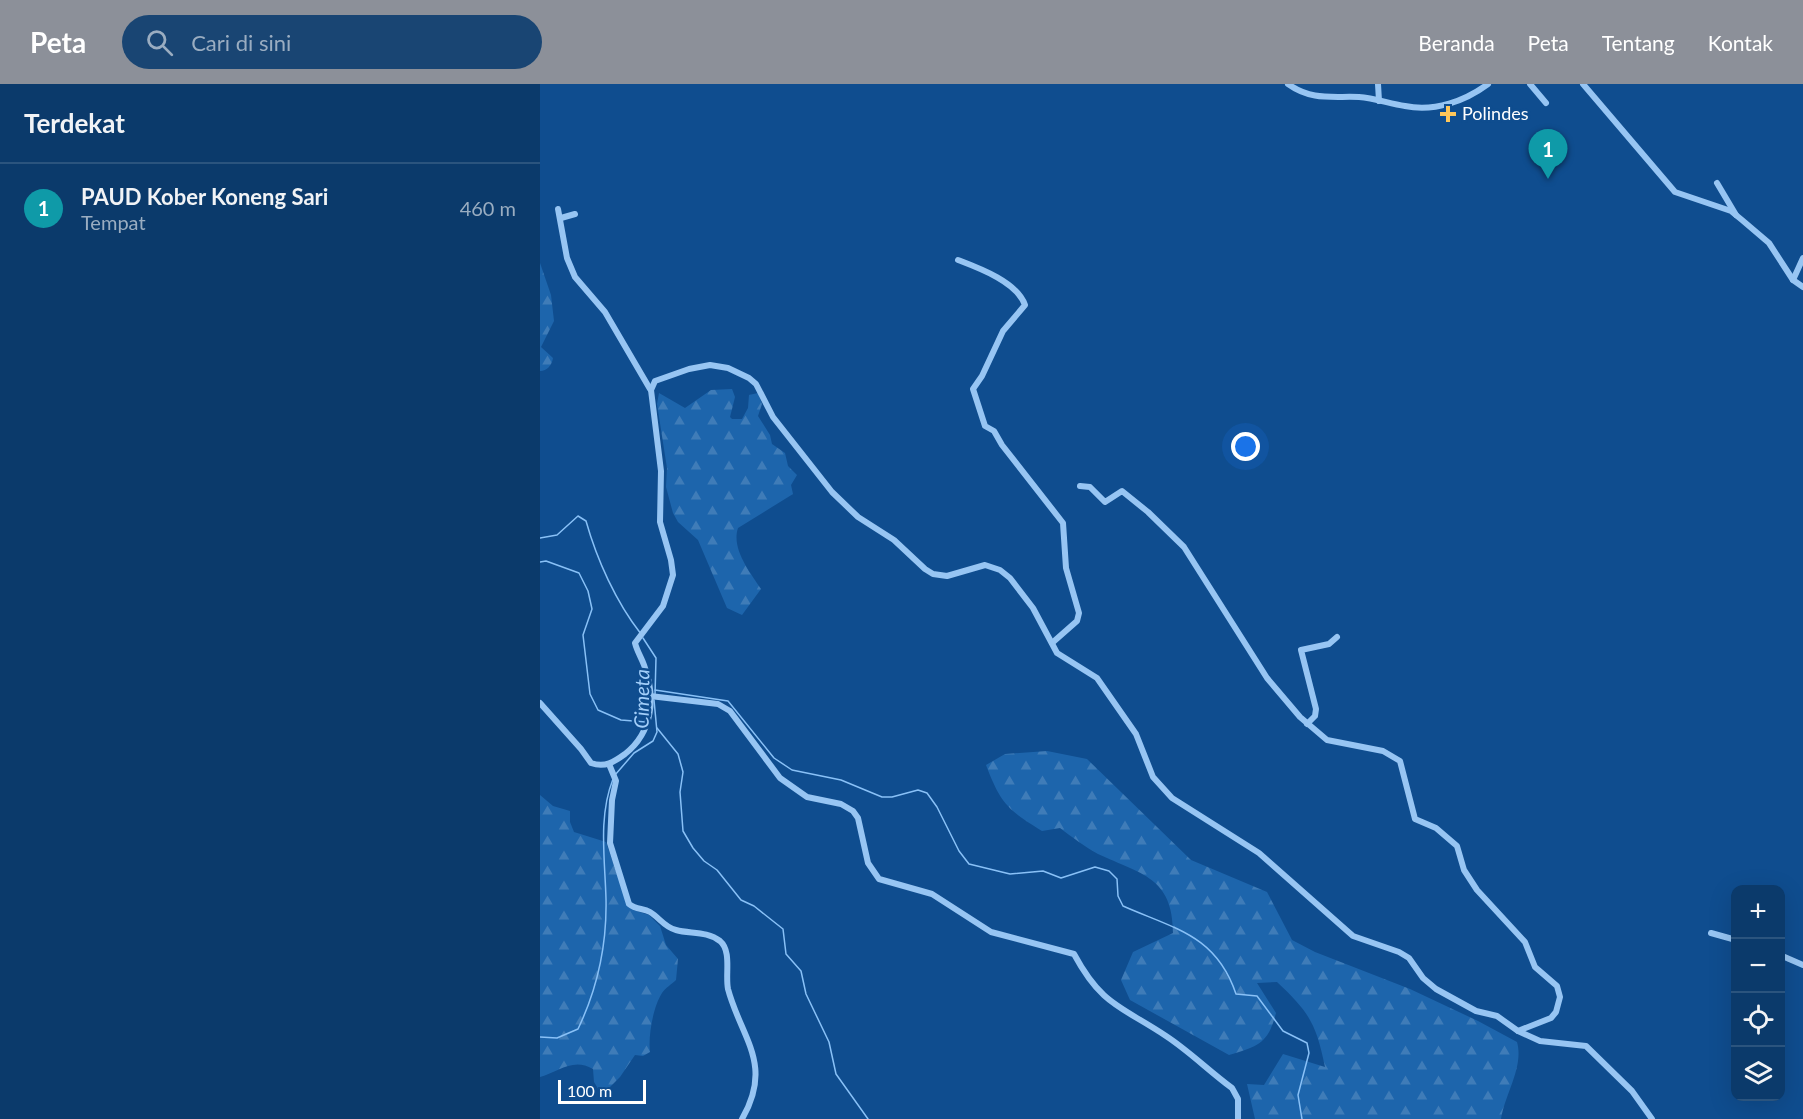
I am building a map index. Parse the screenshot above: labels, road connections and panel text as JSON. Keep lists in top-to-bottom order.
{
  "water": ["Cimeta"],
  "places": {
    "health": ["Polindes"]
  },
  "scale_bar": "100 m",
  "page": {
    "header": "Peta",
    "search": "Cari di sini",
    "nav": [
      "Beranda",
      "Peta",
      "Tentang",
      "Kontak"
    ],
    "heading": "Terdekat",
    "pins": "1",
    "list": [
      {
        "mark": "1",
        "name": "PAUD Kober Koneng Sari",
        "note": "Tempat",
        "value": "460 m"
      }
    ],
    "map_buttons": ["+", "−"],
    "scale": "100 m"
  }
}
